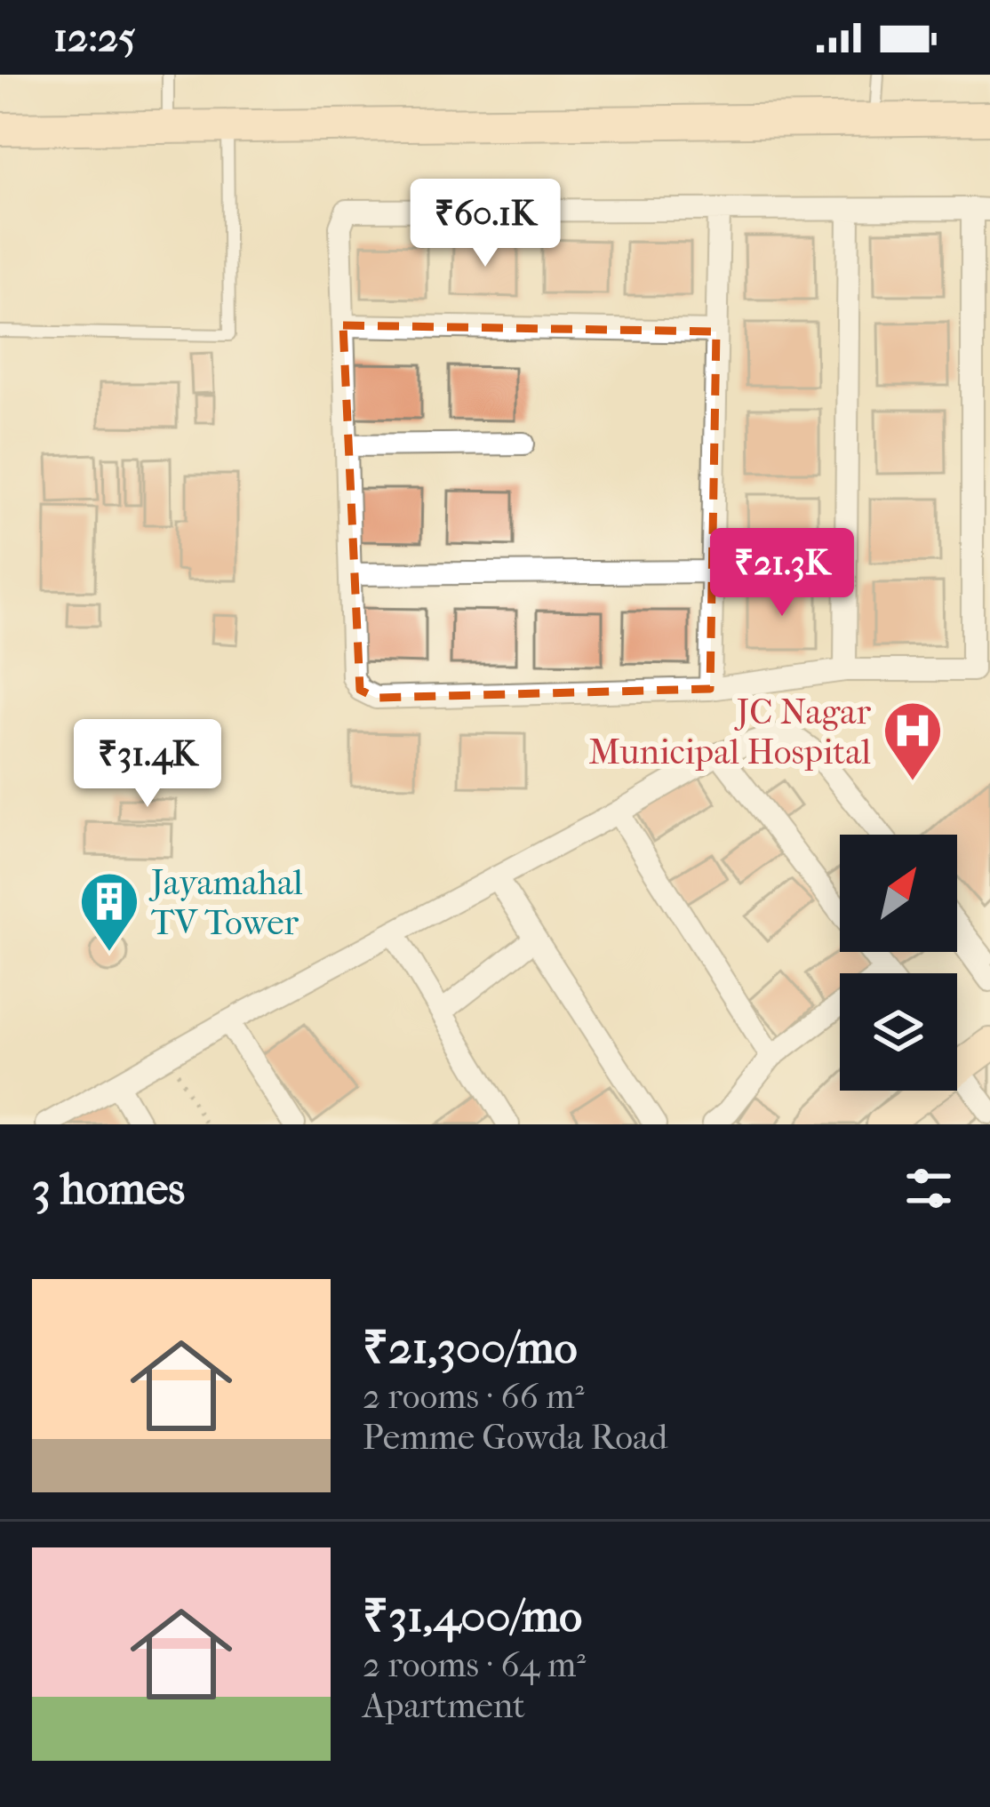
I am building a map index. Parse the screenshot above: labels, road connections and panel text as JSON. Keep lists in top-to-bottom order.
{
  "places": {
    "hospital": ["JC Nagar Municipal Hospital"],
    "building": ["Jayamahal TV Tower"]
  },
  "north": "top right",
  "page": {
    "status": "12:25",
    "price": ["₹60.1K", "₹21.3K", "₹31.4K"],
    "heading": "3 homes",
    "list": [
      {
        "name": "₹21,300/mo",
        "note": "2 rooms · 66 m² · Pemme Gowda Road"
      },
      {
        "name": "₹31,400/mo",
        "note": "2 rooms · 64 m² · Apartment"
      }
    ]
  }
}
